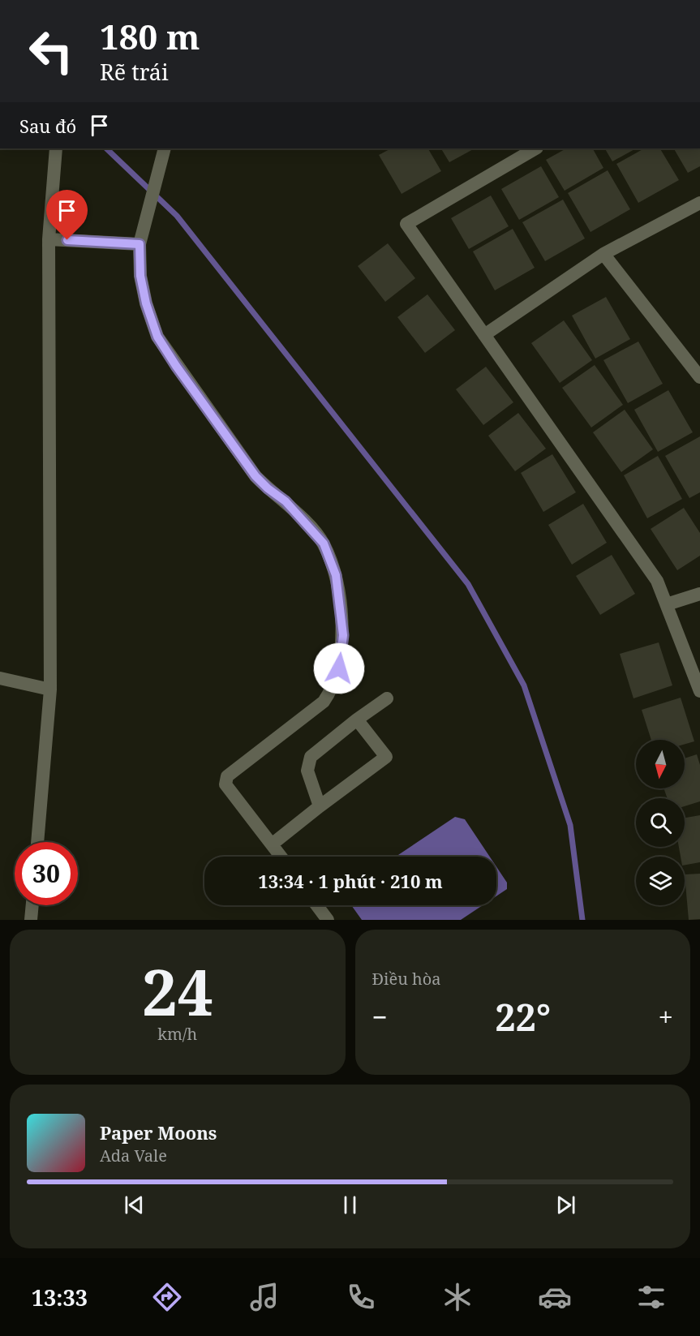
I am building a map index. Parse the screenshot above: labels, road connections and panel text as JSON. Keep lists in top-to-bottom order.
{
  "north": "bottom",
  "page": {
    "turn": ["180 m", "Rẽ trái"],
    "then": "Sau đó",
    "limit": "30",
    "trip": "13:34 · 1 phút · 210 m",
    "tile": [
      ["24", "km/h"],
      "Điều hòa"
    ],
    "heat": ["−", "22°", "+"],
    "song": ["Paper Moons", "Ada Vale"],
    "tabs": "13:33"
  }
}
